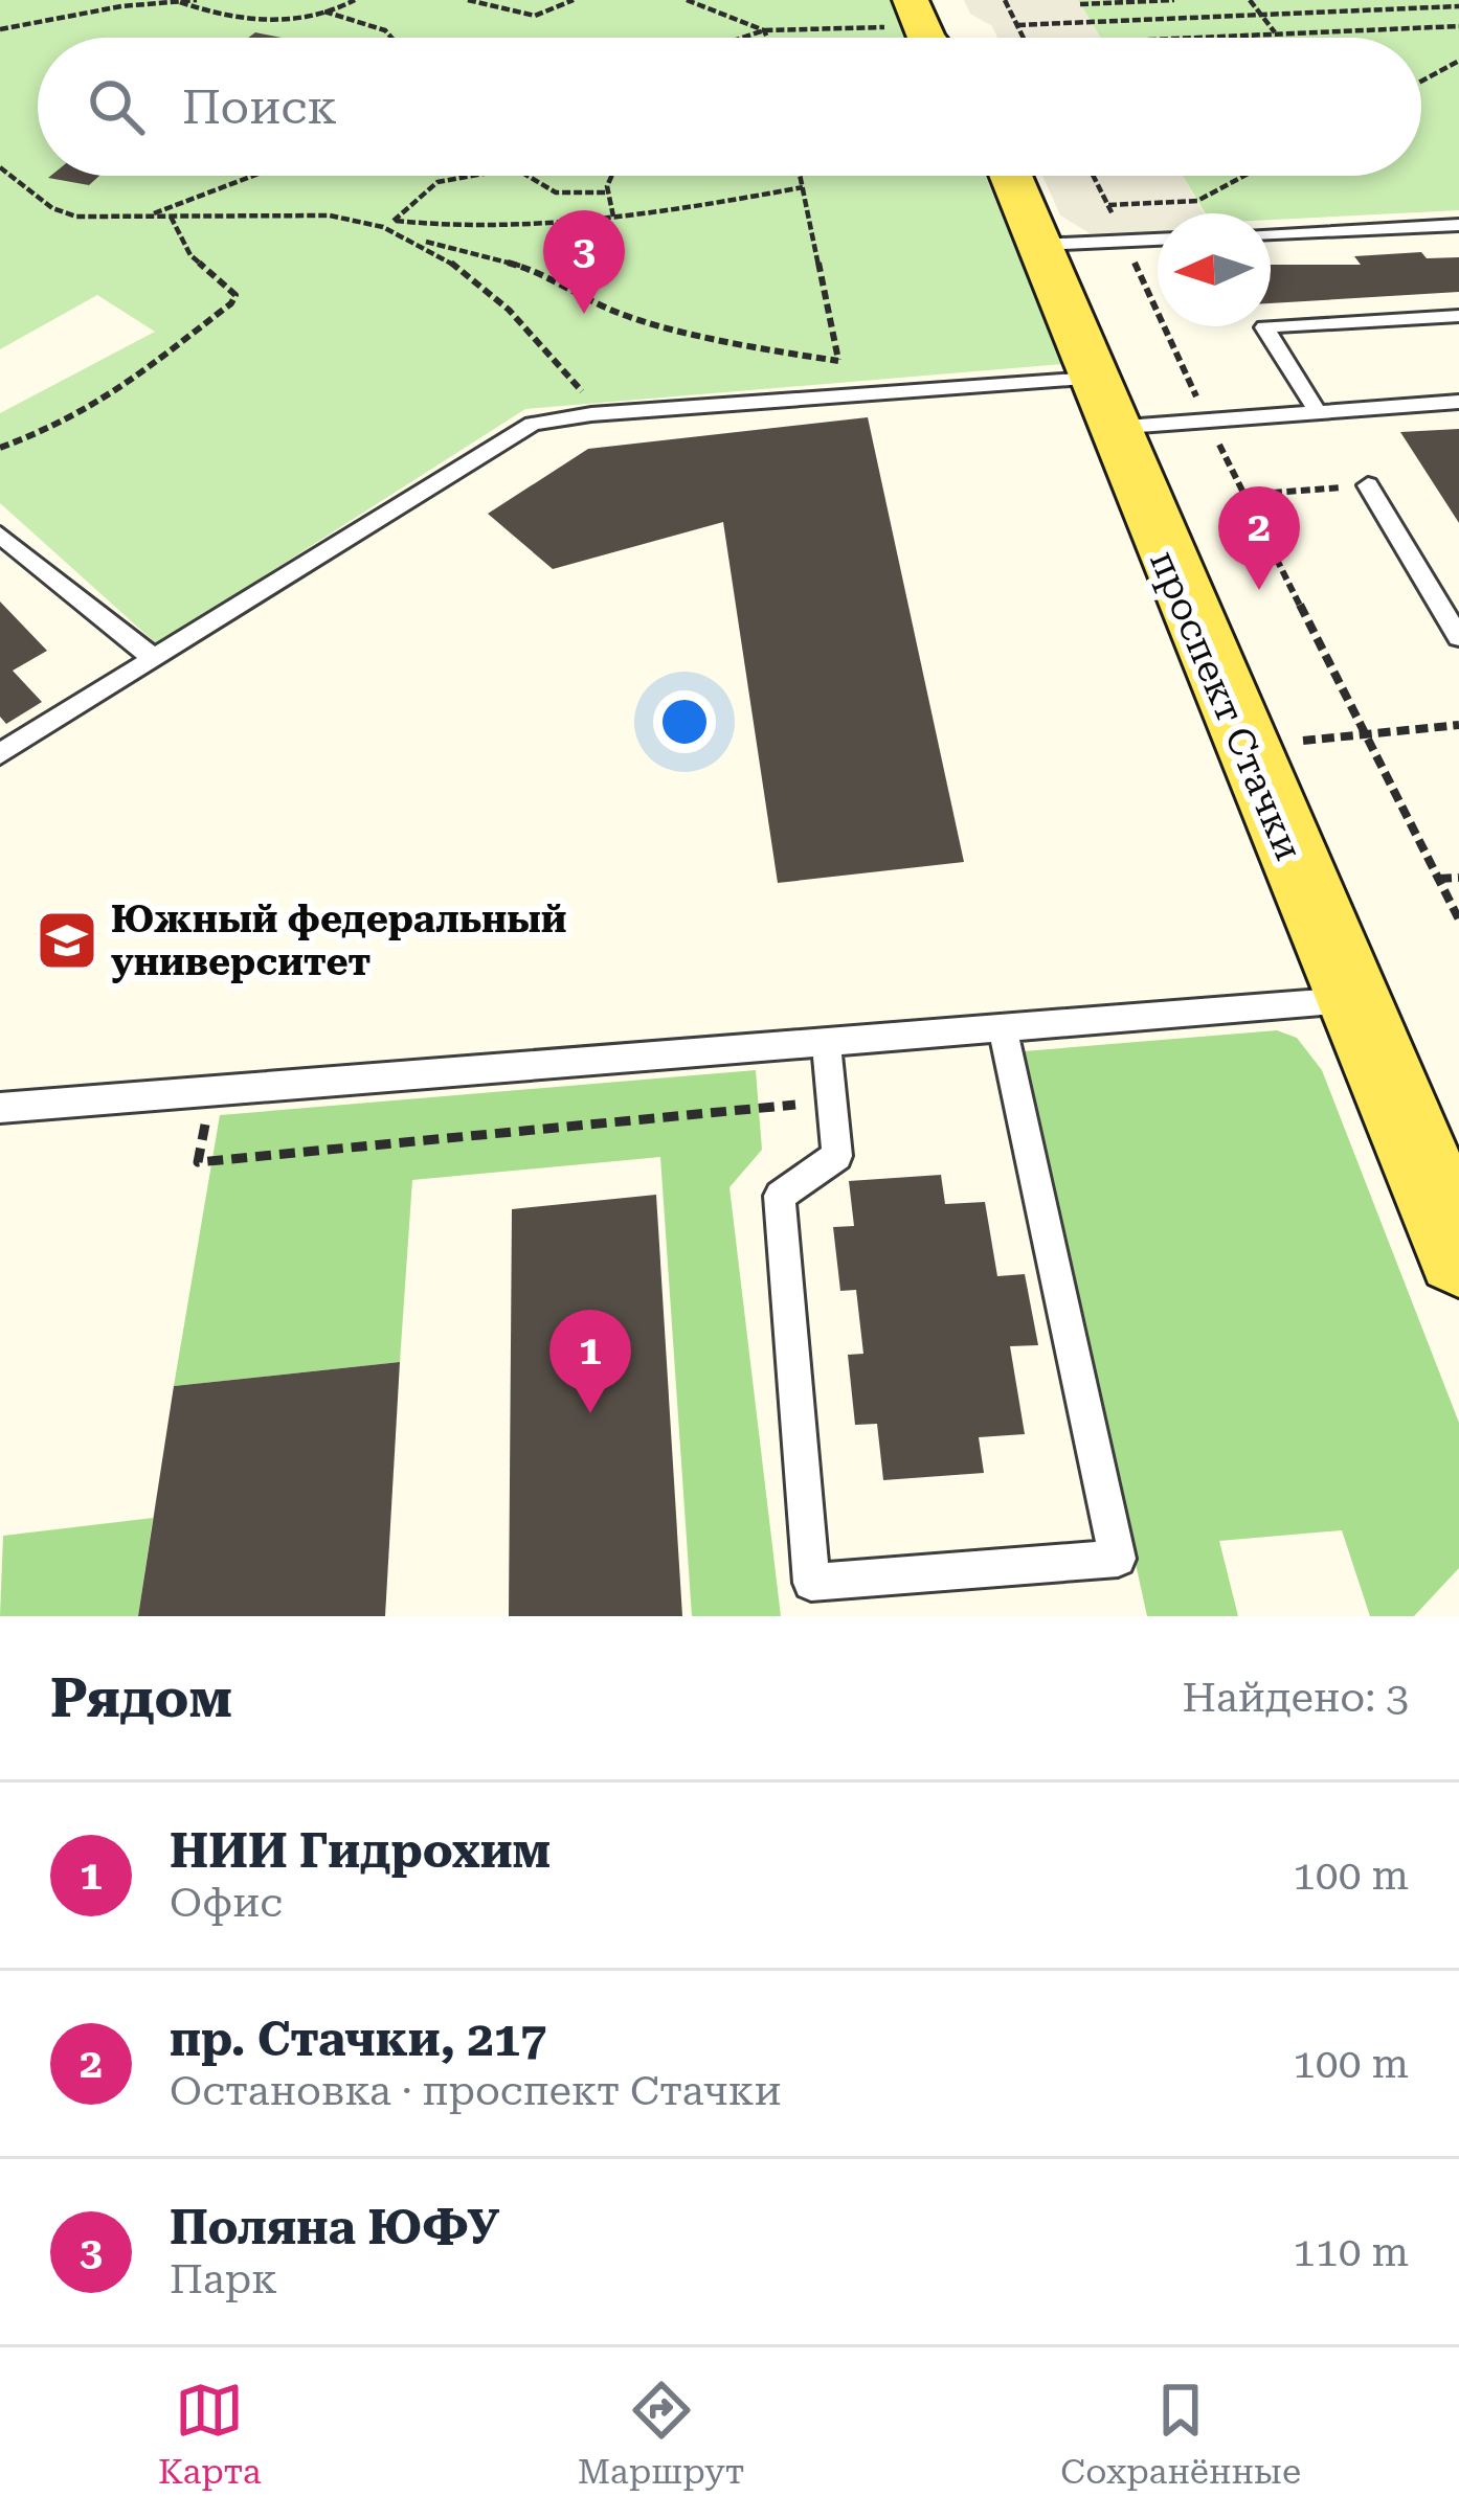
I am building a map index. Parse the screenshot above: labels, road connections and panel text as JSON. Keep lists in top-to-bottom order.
{
  "streets": {
    "main road": ["проспект Стачки"]
  },
  "places": {
    "school or university": ["Южный федеральный университет"]
  },
  "north": "left",
  "page": {
    "search": "Поиск",
    "pins": ["3", "2", "1"],
    "heading": ["Рядом", "Найдено: 3"],
    "list": [
      {
        "mark": "1",
        "name": "НИИ Гидрохим",
        "note": "Офис",
        "value": "100 m"
      },
      {
        "mark": "2",
        "name": "пр. Стачки, 217",
        "note": "Остановка · проспект Стачки",
        "value": "100 m"
      },
      {
        "mark": "3",
        "name": "Поляна ЮФУ",
        "note": "Парк",
        "value": "110 m"
      }
    ],
    "nav": ["Карта", "Маршрут", "Сохранённые"]
  }
}
